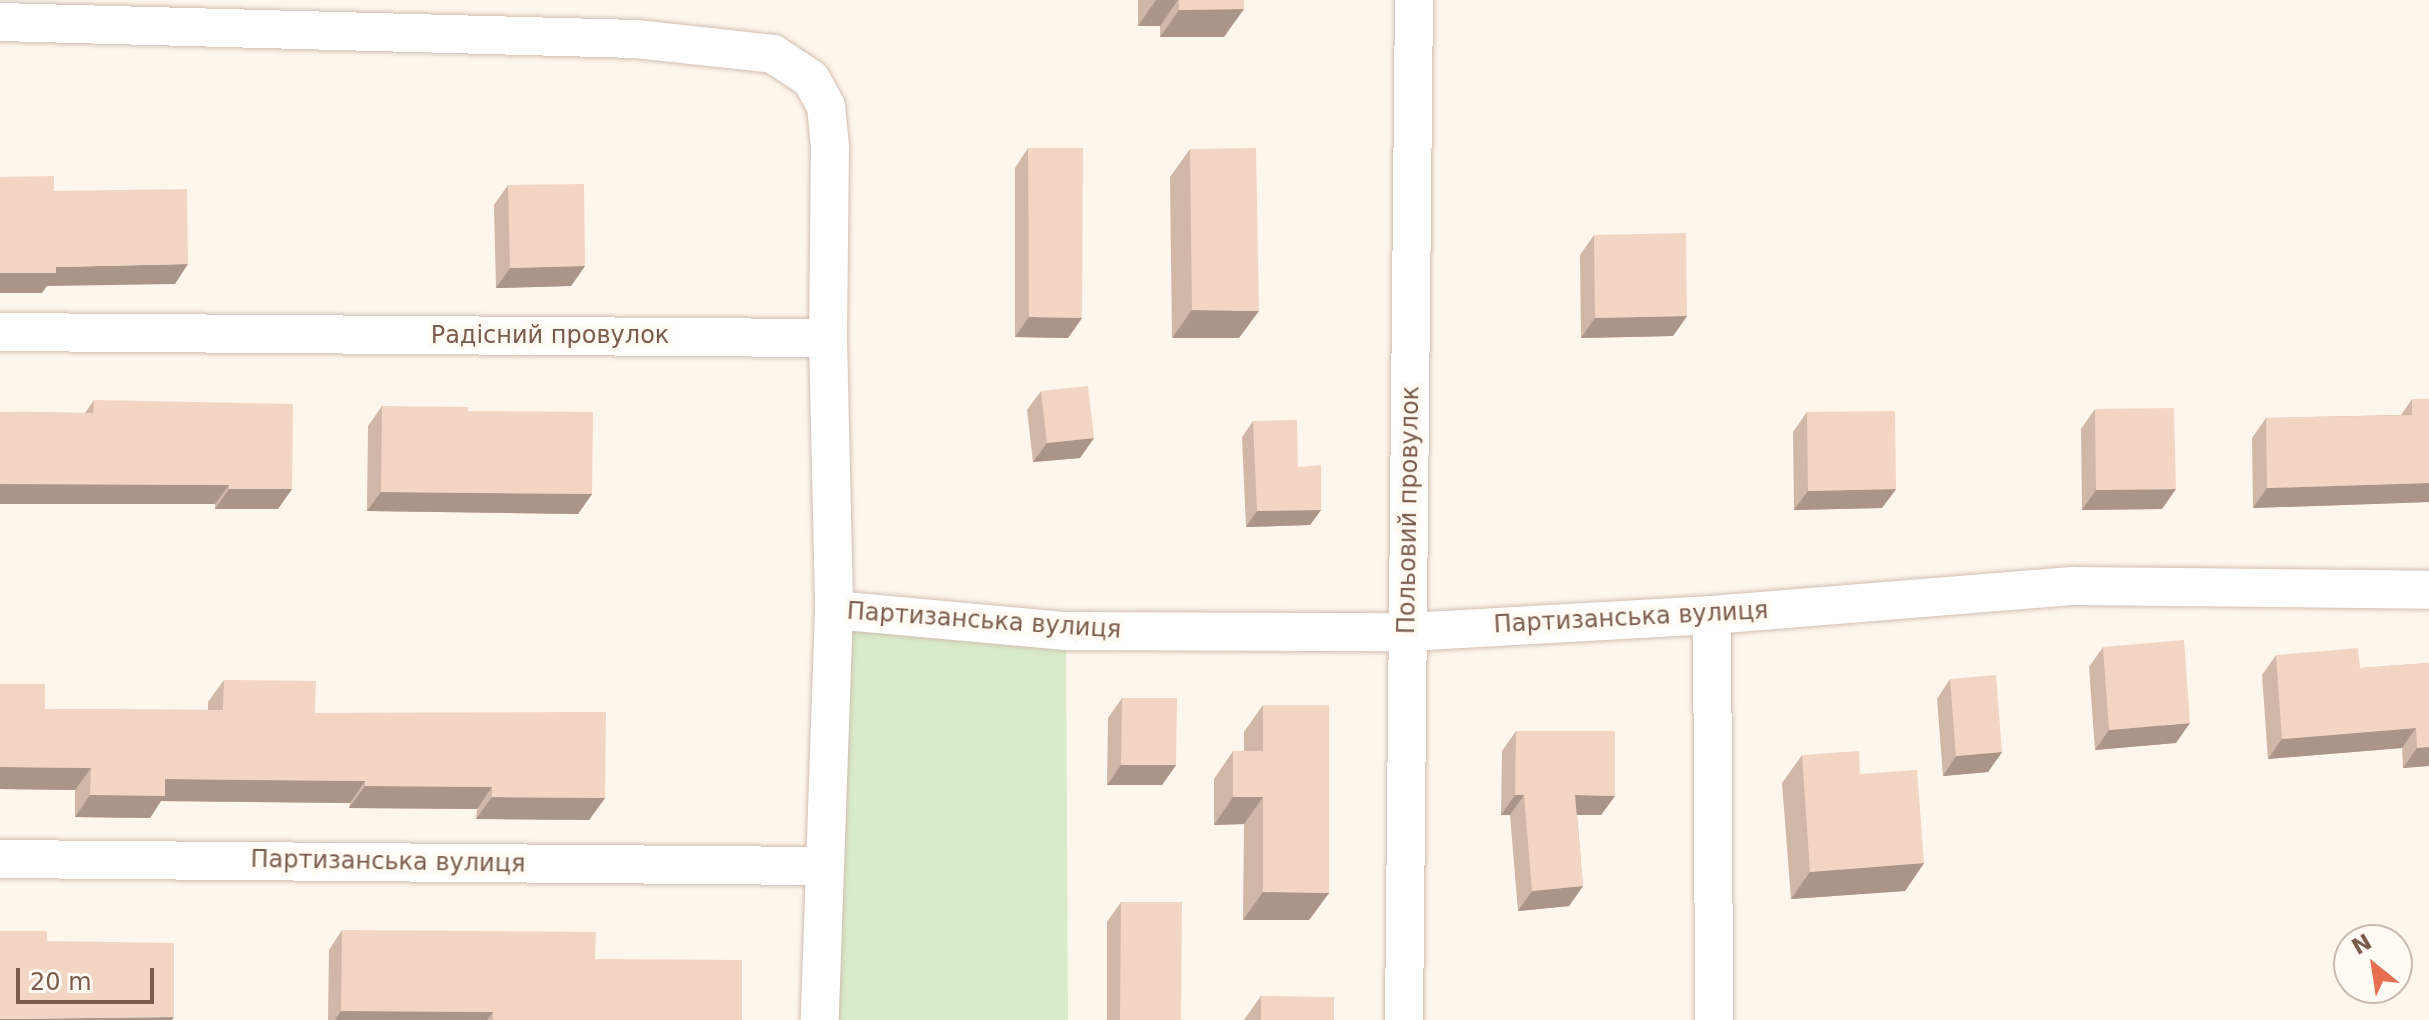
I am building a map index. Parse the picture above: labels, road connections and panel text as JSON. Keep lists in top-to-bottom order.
{
  "streets": {
    "street": ["Радісний провулок", "Польовий провулок", "Партизанська вулиця"]
  },
  "crossings": [
    ["Польовий провулок", "Партизанська вулиця"]
  ],
  "scale_bar": "20 m",
  "north": "top left"
}
